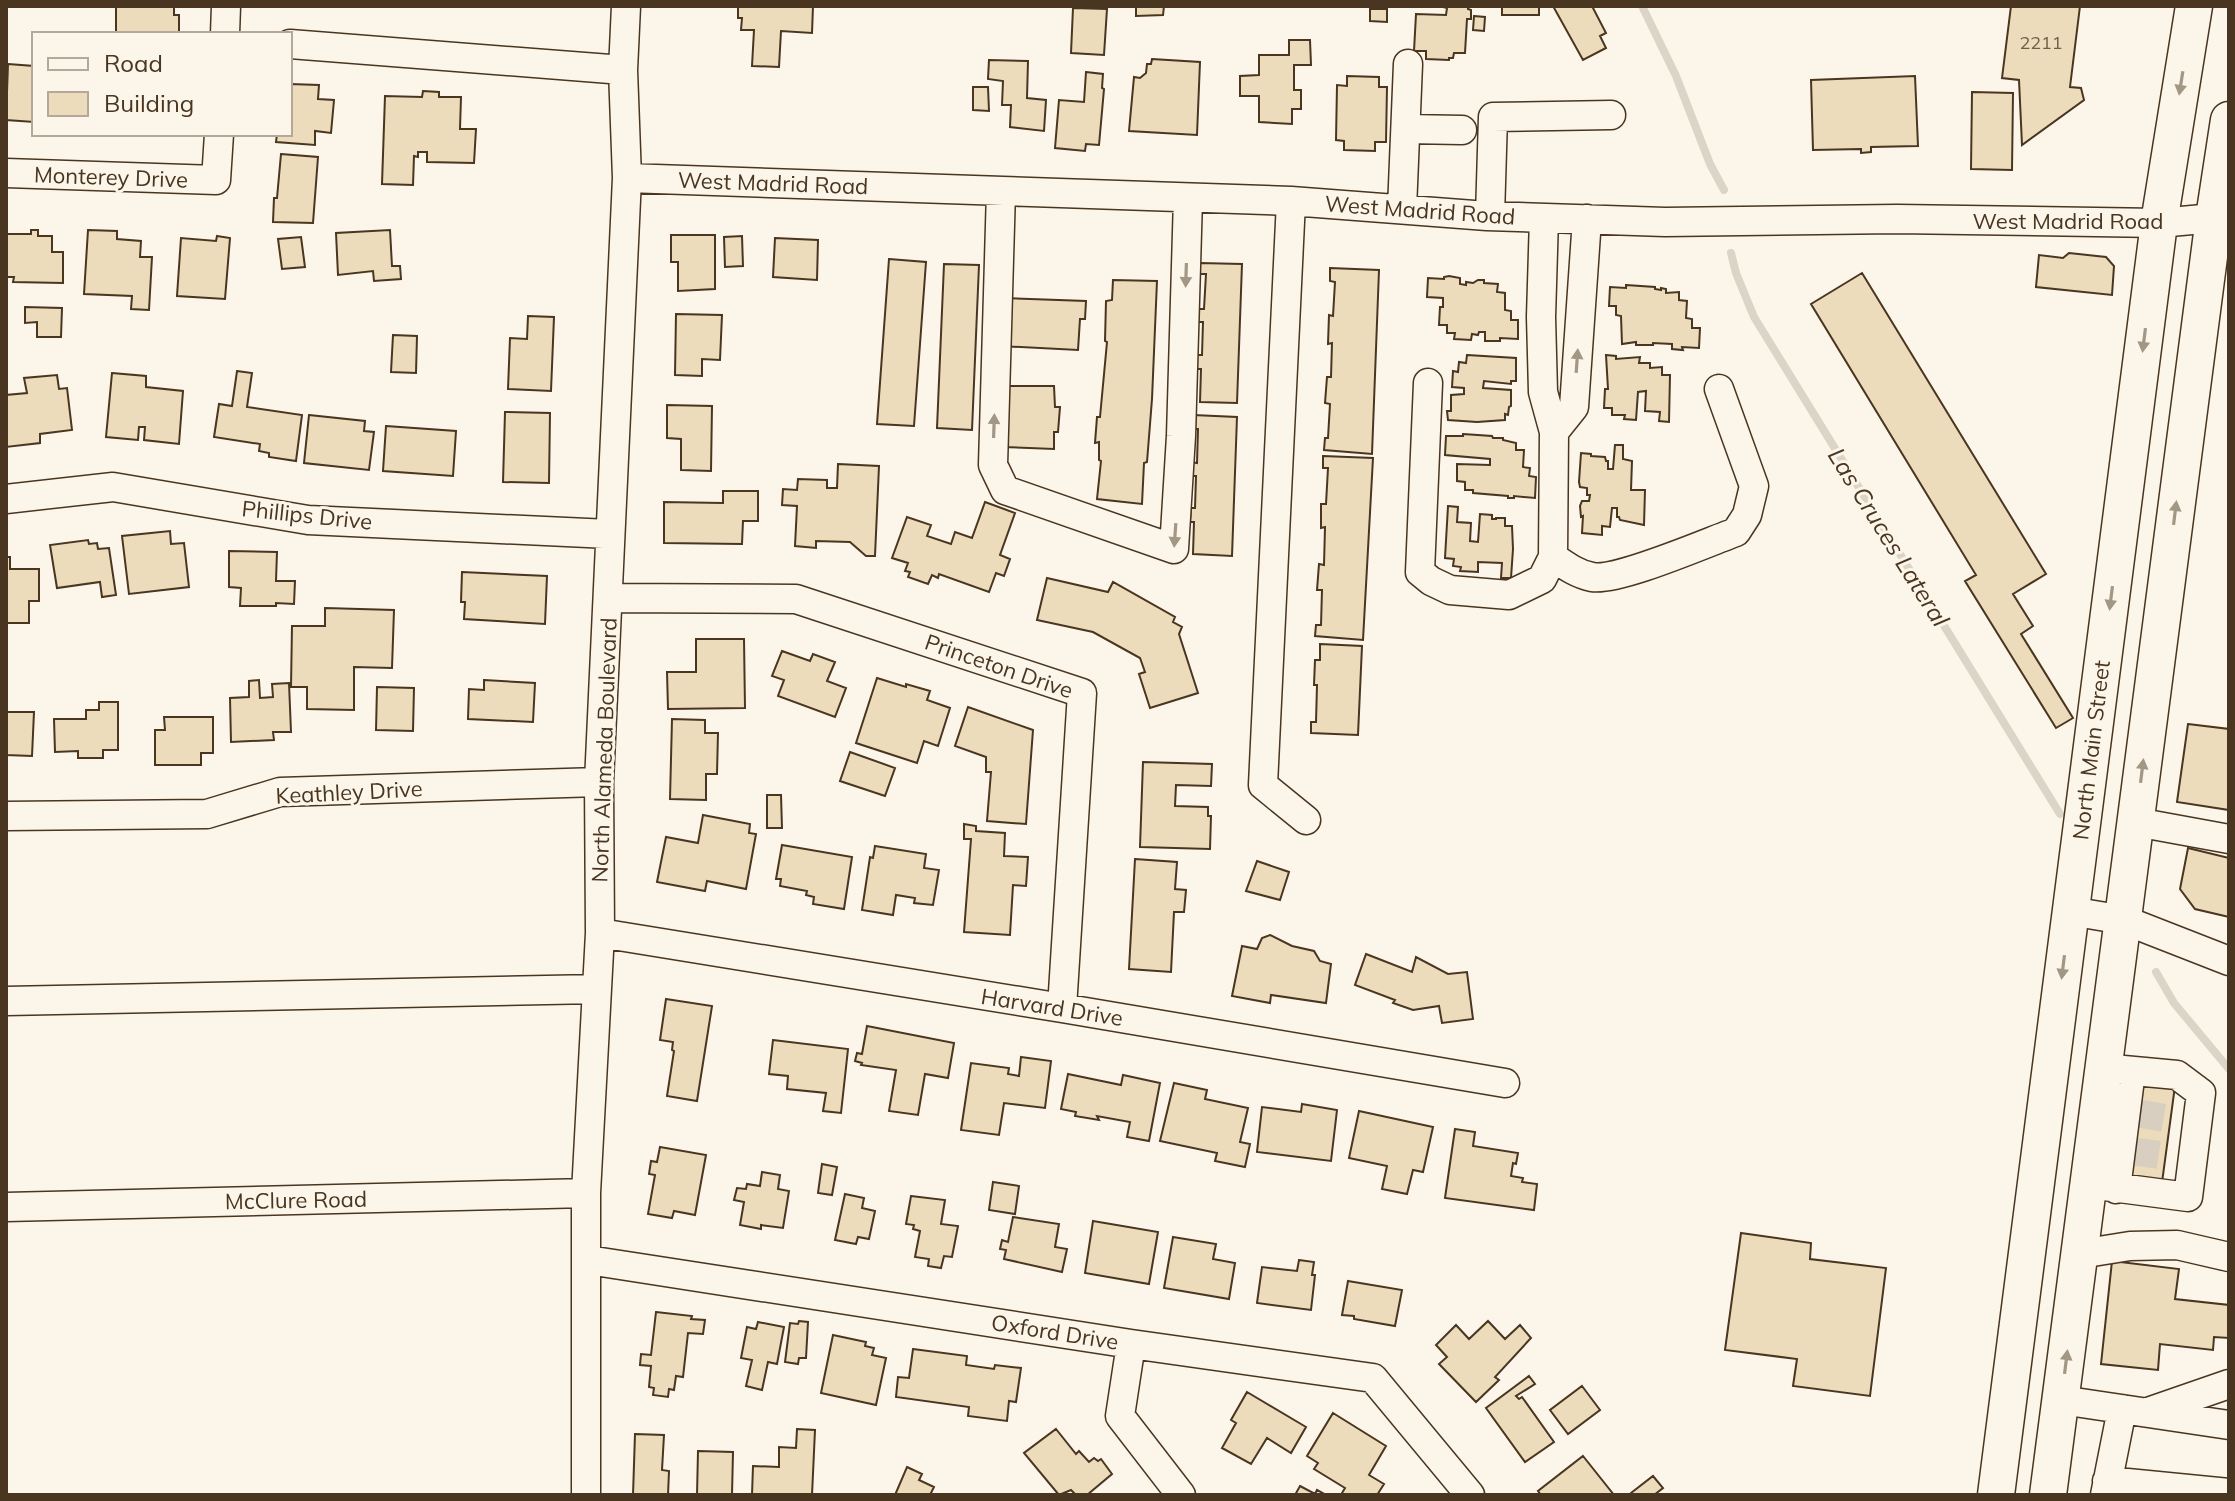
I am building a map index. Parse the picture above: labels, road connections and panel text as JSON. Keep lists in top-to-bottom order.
{
  "streets": {
    "main road": ["North Main Street"],
    "street": [
      "Monterey Drive",
      "West Madrid Road",
      "Phillips Drive",
      "Princeton Drive",
      "North Alameda Boulevard",
      "Keathley Drive",
      "Harvard Drive",
      "McClure Road",
      "Oxford Drive"
    ]
  },
  "crossings": [
    ["West Madrid Road", "North Alameda Boulevard"],
    ["West Madrid Road", "North Main Street"],
    ["Phillips Drive", "North Alameda Boulevard"],
    ["Princeton Drive", "North Alameda Boulevard"],
    ["Princeton Drive", "Harvard Drive"],
    ["North Alameda Boulevard", "Keathley Drive"],
    ["North Alameda Boulevard", "Harvard Drive"],
    ["North Alameda Boulevard", "McClure Road"],
    ["North Alameda Boulevard", "Oxford Drive"]
  ],
  "water": ["Las Cruces Lateral"],
  "house_numbers": ["2211"],
  "legend": ["Road", "Building"]
}
